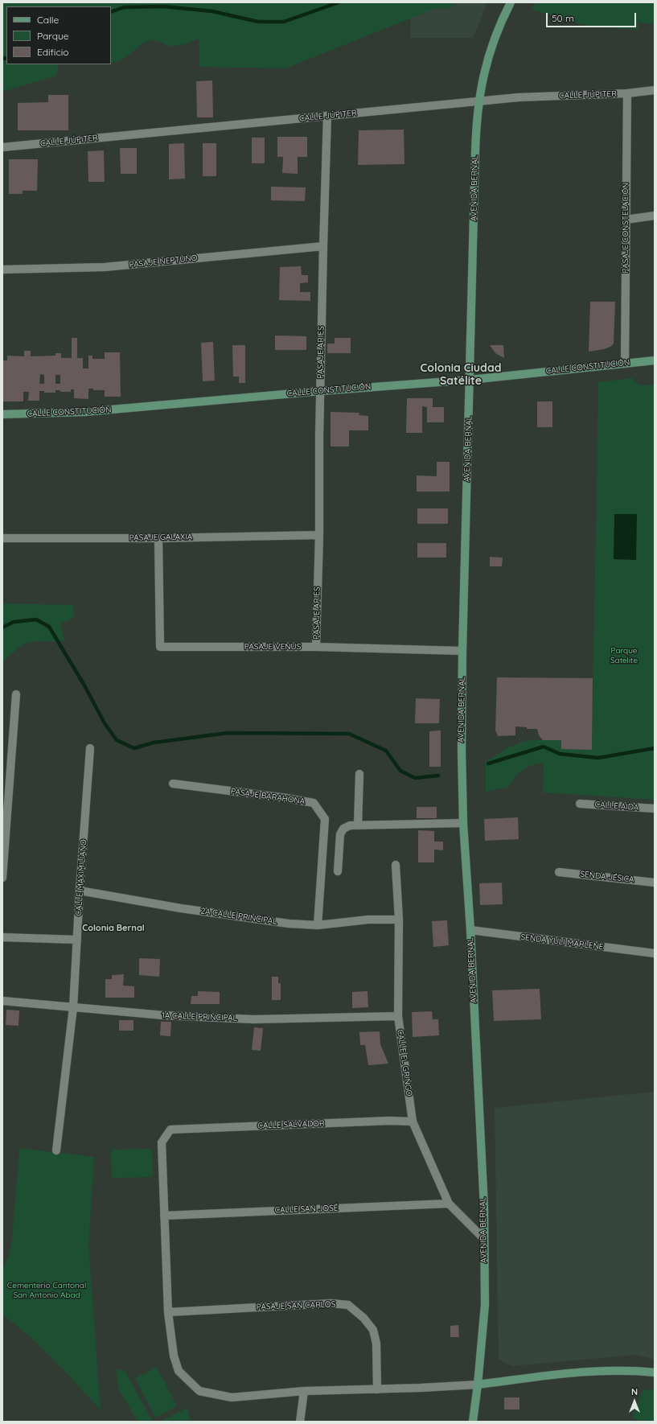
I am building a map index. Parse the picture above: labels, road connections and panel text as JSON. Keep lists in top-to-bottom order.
{
  "streets": {
    "main road": ["AVENIDA BERNAL", "CALLE CONSTITUCIÓN"],
    "street": [
      "CALLE JÚPITER",
      "PASAJE CONSTELACIÓN",
      "PASAJE NEPTUNO",
      "PASAJE ARIES",
      "PASAJE GALAXIA",
      "PASAJE VENUS",
      "PASAJE BARAHONA",
      "CALLE AIDA",
      "SENDA JÉSICA",
      "CALLE MAXIMILIANO",
      "2A CALLE PRINCIPAL",
      "SENDA YULI MARLENE",
      "1A CALLE PRINCIPAL",
      "CALLE EL GRINGO",
      "CALLE SALVADOR",
      "CALLE SAN JOSÉ",
      "PASAJE SAN CARLOS"
    ]
  },
  "crossings": [
    ["CALLE JÚPITER", "AVENIDA BERNAL"],
    ["CALLE JÚPITER", "PASAJE CONSTELACIÓN"],
    ["CALLE JÚPITER", "PASAJE ARIES"],
    ["AVENIDA BERNAL", "CALLE CONSTITUCIÓN"],
    ["AVENIDA BERNAL", "PASAJE VENUS"],
    ["AVENIDA BERNAL", "SENDA YULI MARLENE"],
    ["AVENIDA BERNAL", "CALLE EL GRINGO"],
    ["PASAJE CONSTELACIÓN", "CALLE CONSTITUCIÓN"],
    ["PASAJE NEPTUNO", "PASAJE ARIES"],
    ["PASAJE ARIES", "CALLE CONSTITUCIÓN"],
    ["PASAJE ARIES", "PASAJE GALAXIA"],
    ["PASAJE ARIES", "PASAJE VENUS"],
    ["PASAJE GALAXIA", "PASAJE VENUS"],
    ["PASAJE BARAHONA", "2A CALLE PRINCIPAL"],
    ["CALLE MAXIMILIANO", "2A CALLE PRINCIPAL"],
    ["CALLE MAXIMILIANO", "1A CALLE PRINCIPAL"],
    ["2A CALLE PRINCIPAL", "CALLE EL GRINGO"],
    ["1A CALLE PRINCIPAL", "CALLE EL GRINGO"],
    ["CALLE EL GRINGO", "CALLE SALVADOR"],
    ["CALLE EL GRINGO", "CALLE SAN JOSÉ"],
    ["CALLE SALVADOR", "CALLE SAN JOSÉ"]
  ],
  "districts": ["Colonia Ciudad Satélite", "Colonia Bernal"],
  "parks": ["Parque Satelite", "Cementerio Cantonal San Antonio Abad"],
  "legend": ["Calle", "Parque", "Edificio"],
  "scale_bar": "50 m",
  "north": "top"
}
